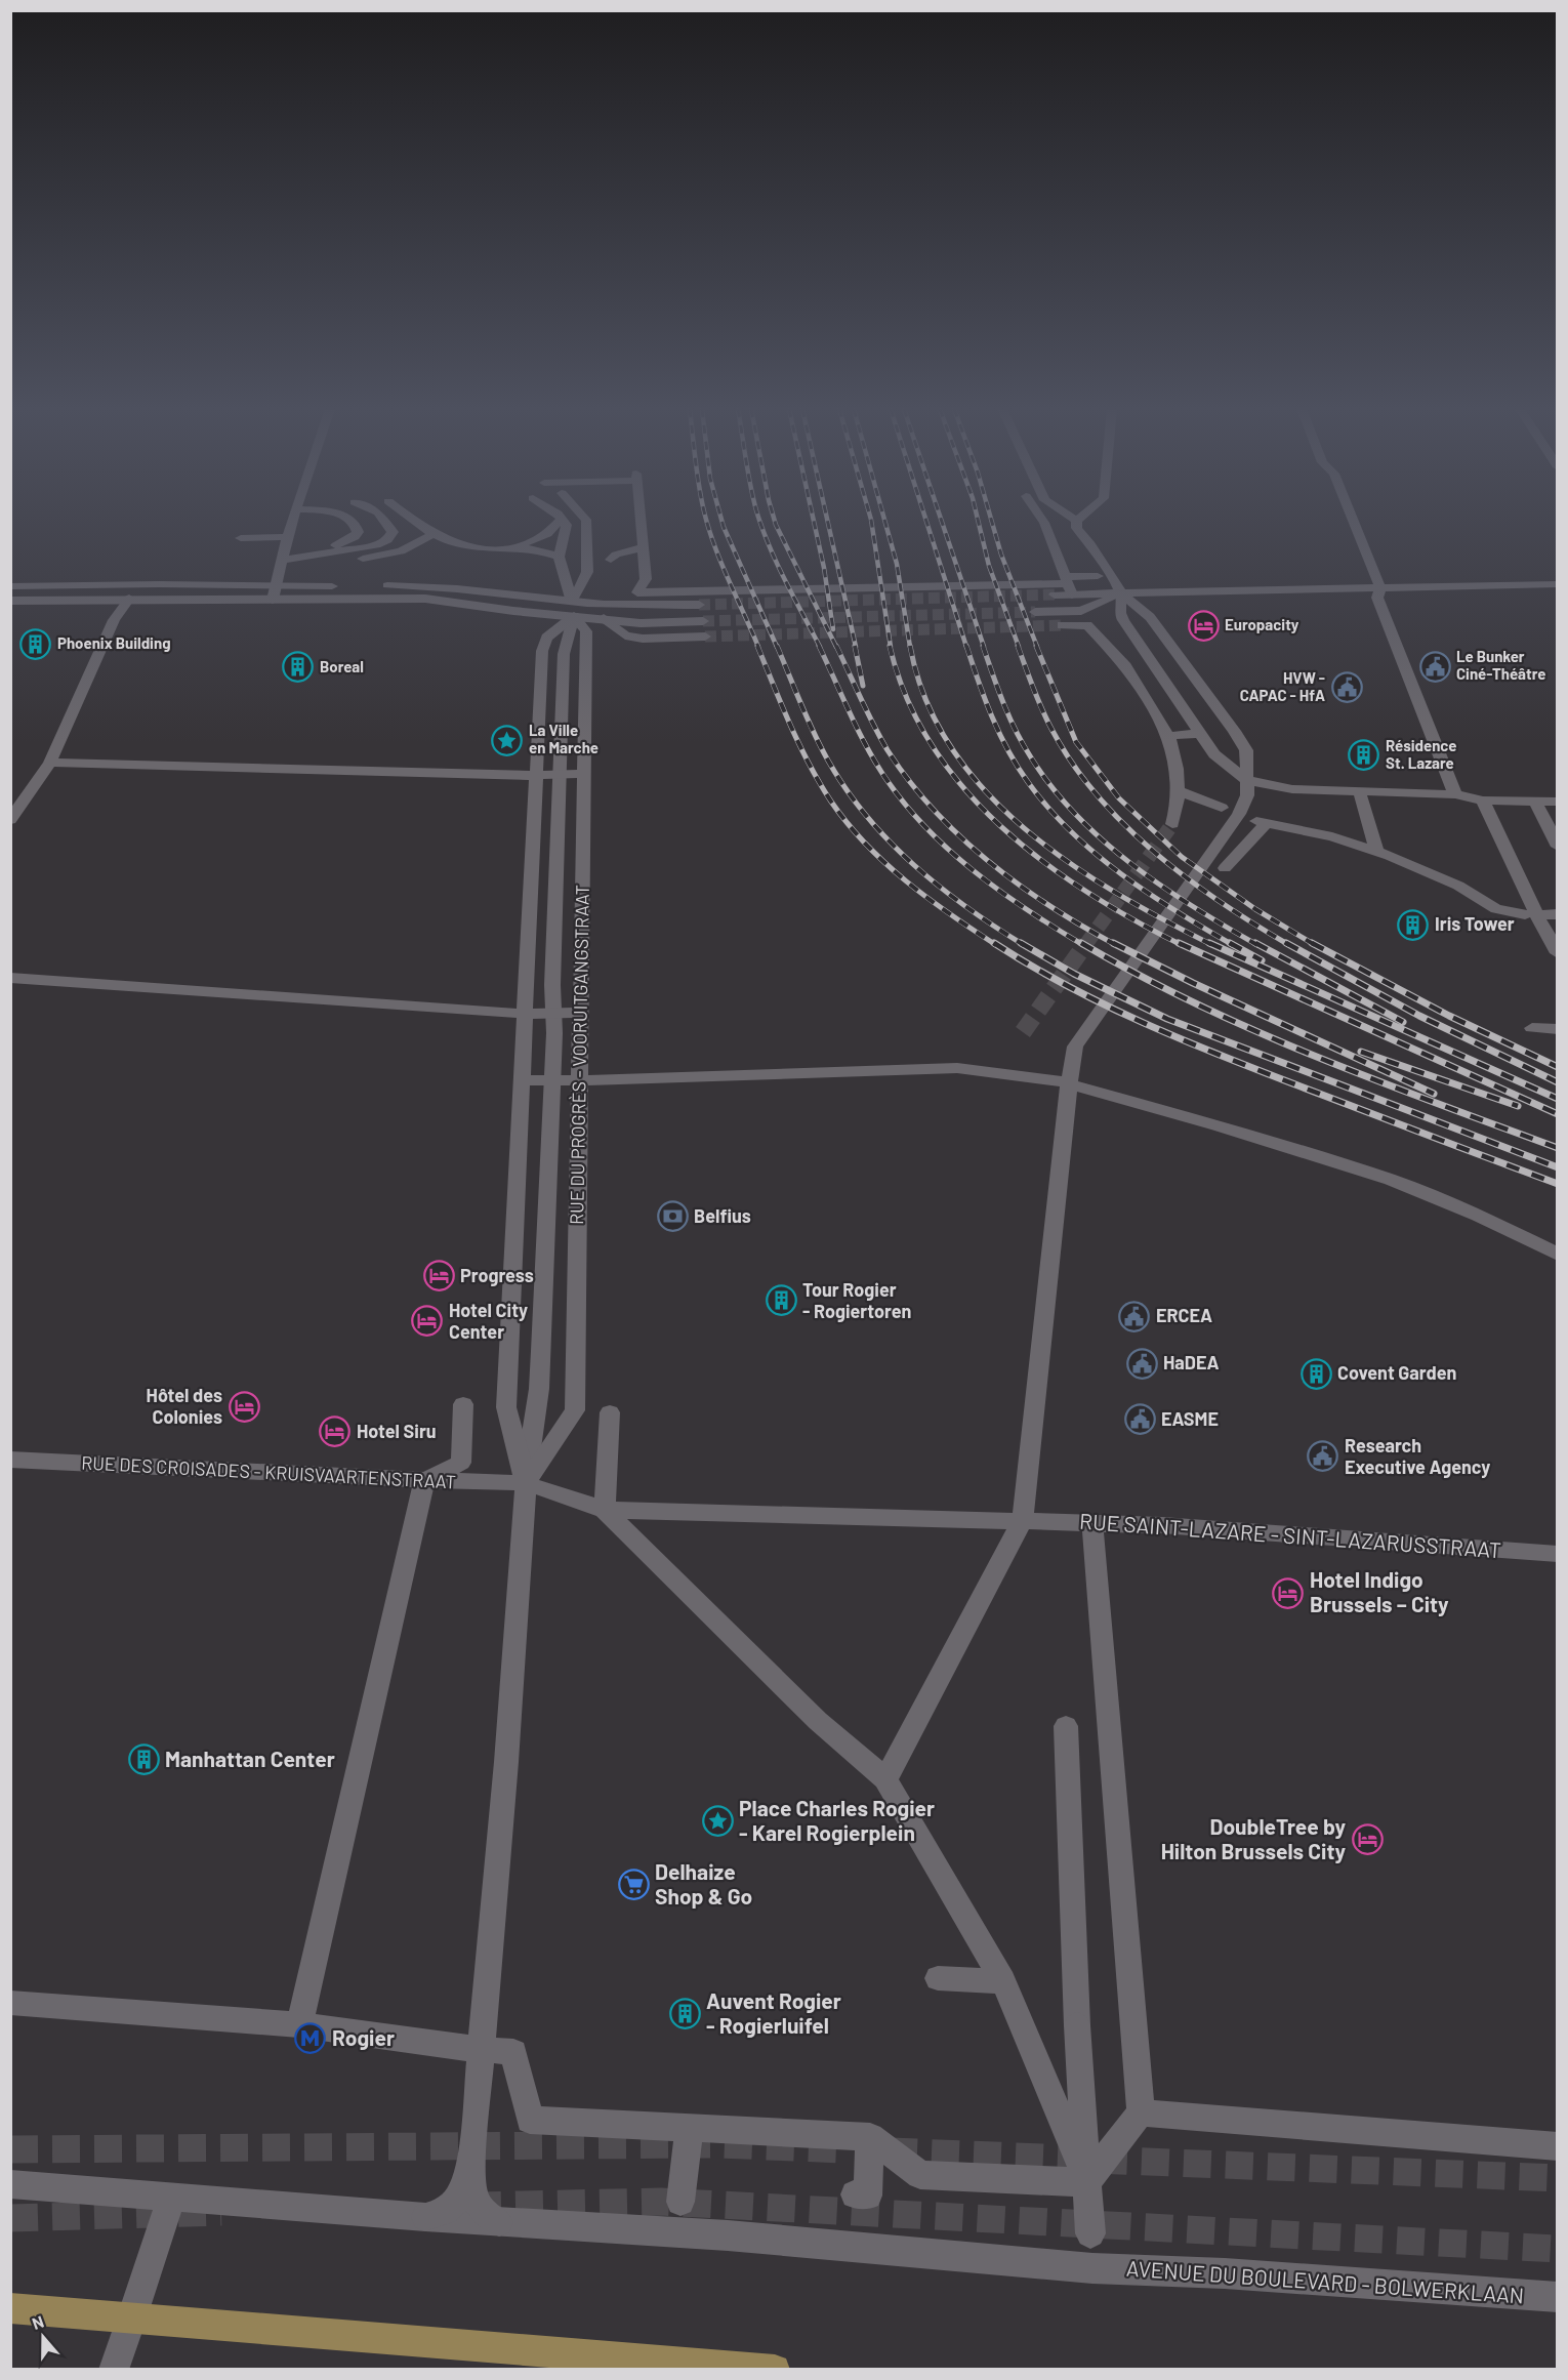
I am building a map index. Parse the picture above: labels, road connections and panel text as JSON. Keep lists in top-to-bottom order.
{
  "streets": {
    "street": [
      "RUE DU PROGRÈS - VOORUITGANGSTRAAT",
      "RUE DES CROISADES - KRUISVAARTENSTRAAT",
      "RUE SAINT-LAZARE - SINT-LAZARUSSTRAAT",
      "AVENUE DU BOULEVARD - BOLWERKLAAN"
    ]
  },
  "crossings": [
    ["RUE DU PROGRÈS - VOORUITGANGSTRAAT", "RUE DES CROISADES - KRUISVAARTENSTRAAT"],
    ["RUE DES CROISADES - KRUISVAARTENSTRAAT", "RUE SAINT-LAZARE - SINT-LAZARUSSTRAAT"]
  ],
  "places": {
    "hotel": [
      "Europacity",
      "Progress",
      "Hotel City Center",
      "Hôtel des Colonies",
      "Hotel Siru",
      "Hotel Indigo Brussels – City",
      "DoubleTree by Hilton Brussels City"
    ],
    "building": [
      "Phoenix Building",
      "Boreal",
      "Résidence St. Lazare",
      "Iris Tower",
      "Tour Rogier - Rogiertoren",
      "Covent Garden",
      "Manhattan Center",
      "Auvent Rogier - Rogierluifel"
    ],
    "public building": [
      "Le Bunker Ciné-Théâtre",
      "HVW - CAPAC - HfA",
      "ERCEA",
      "HaDEA",
      "EASME",
      "Research Executive Agency"
    ],
    "place": ["La Ville en Marche", "Place Charles Rogier - Karel Rogierplein"],
    "bank": ["Belfius"],
    "supermarket": ["Delhaize Shop & Go"],
    "metro station": ["Rogier"]
  },
  "north": "top"
}
